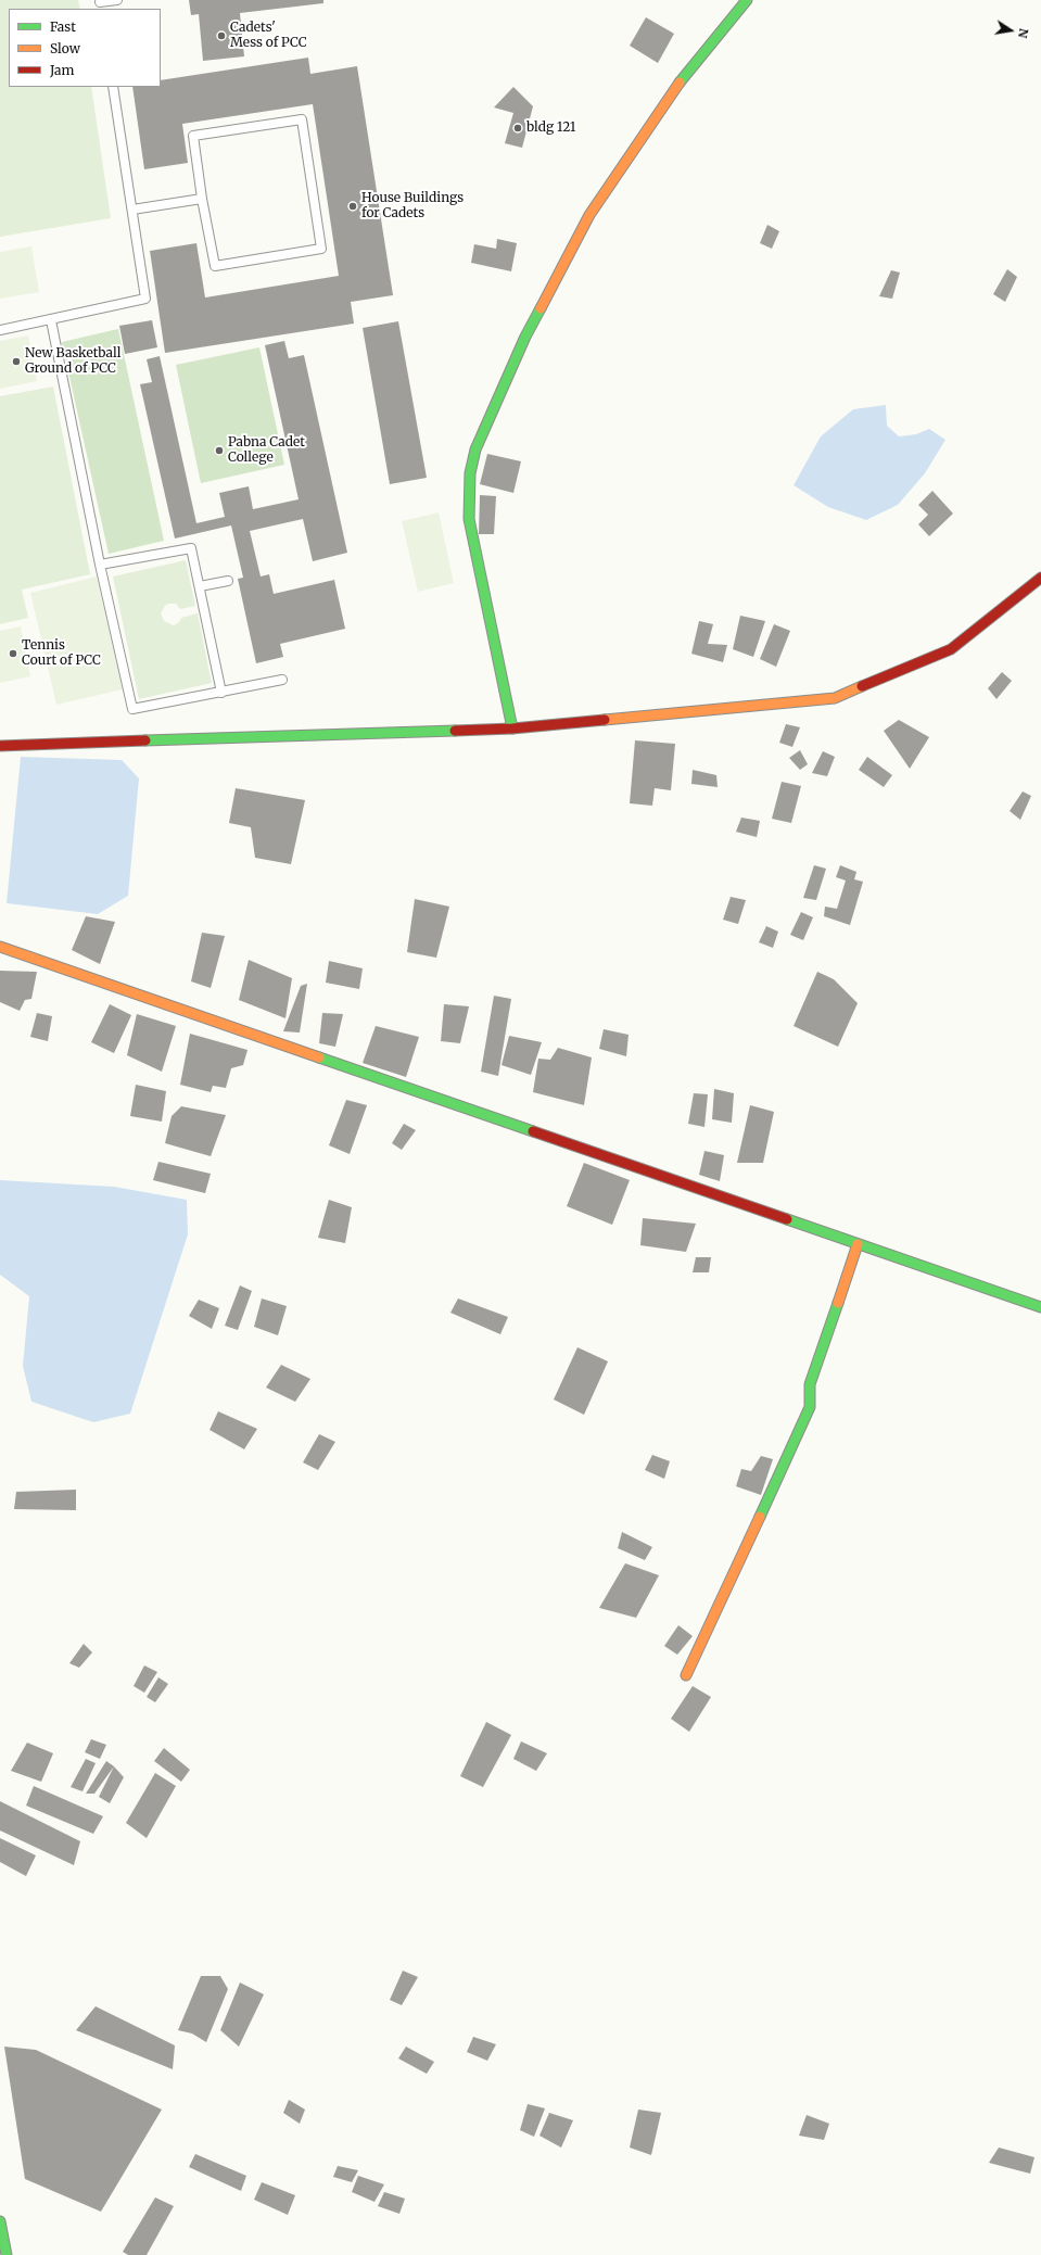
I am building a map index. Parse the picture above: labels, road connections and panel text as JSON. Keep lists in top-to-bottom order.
{
  "places": [
    "Cadets' Mess of PCC",
    "bldg 121",
    "House Buildings for Cadets",
    "New Basketball Ground of PCC",
    "Pabna Cadet College",
    "Tennis Court of PCC"
  ],
  "legend": ["Fast", "Slow", "Jam"],
  "north": "right"
}
